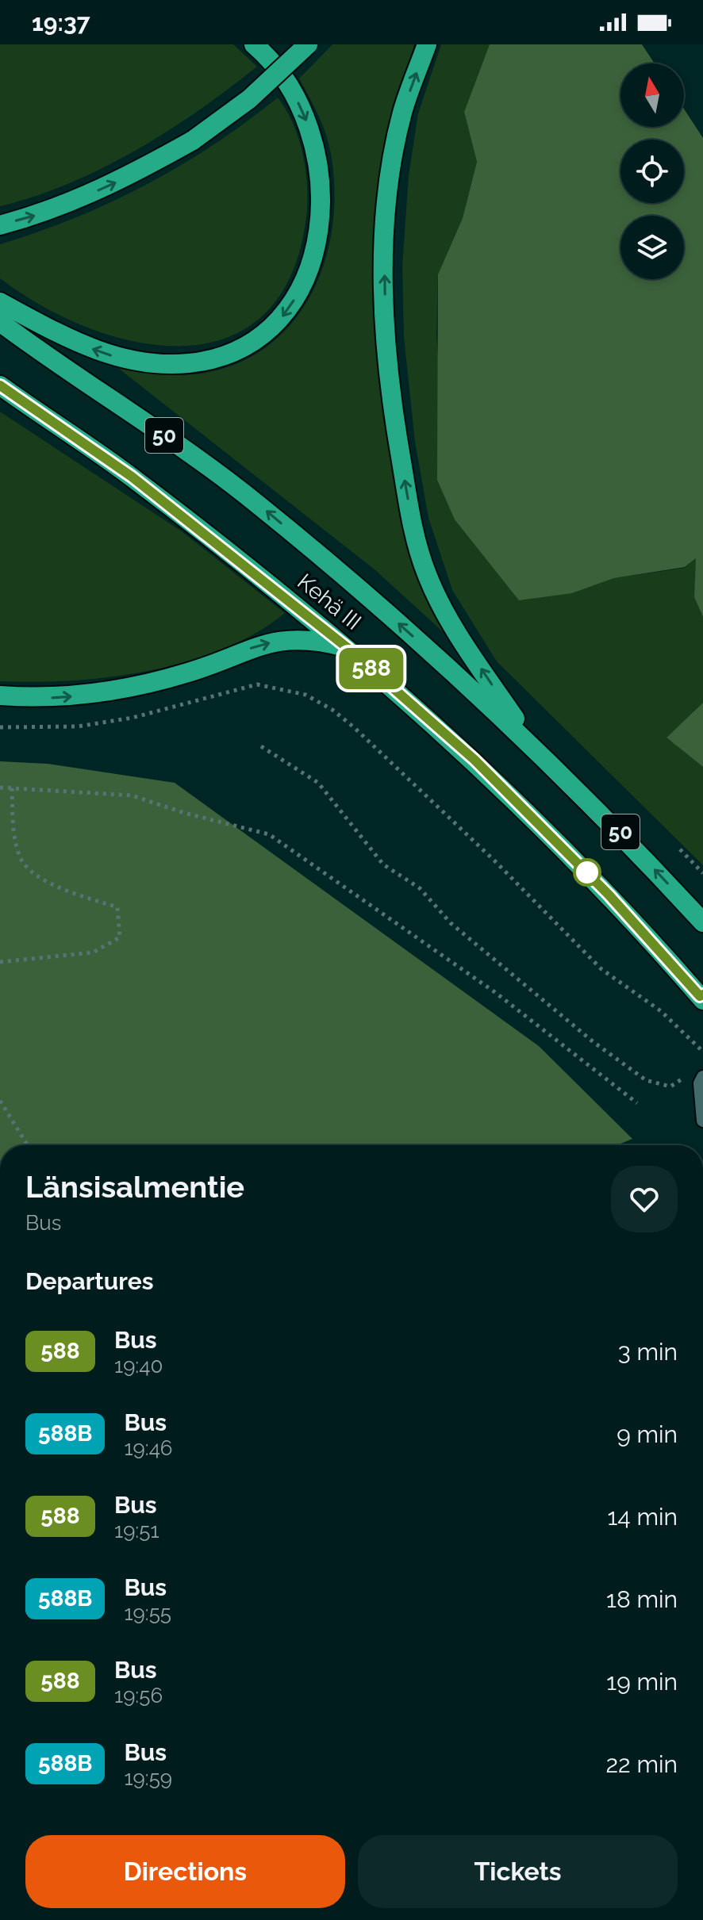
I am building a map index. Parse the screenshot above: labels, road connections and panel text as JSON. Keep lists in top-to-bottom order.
{
  "streets": {
    "highway": ["50", "Kehä III"]
  },
  "lines": ["bus line 588"],
  "north": "top",
  "page": {
    "status": "19:37",
    "on_map": "588",
    "heading": [
      ["Länsisalmentie", "Bus"],
      "Departures"
    ],
    "list": [
      {
        "mark": "588",
        "name": "Bus",
        "note": "19:40",
        "value": "3 min"
      },
      {
        "mark": "588B",
        "name": "Bus",
        "note": "19:46",
        "value": "9 min"
      },
      {
        "mark": "588",
        "name": "Bus",
        "note": "19:51",
        "value": "14 min"
      },
      {
        "mark": "588B",
        "name": "Bus",
        "note": "19:55",
        "value": "18 min"
      },
      {
        "mark": "588",
        "name": "Bus",
        "note": "19:56",
        "value": "19 min"
      },
      {
        "mark": "588B",
        "name": "Bus",
        "note": "19:59",
        "value": "22 min"
      }
    ],
    "buttons": ["Directions", "Tickets"]
  }
}
